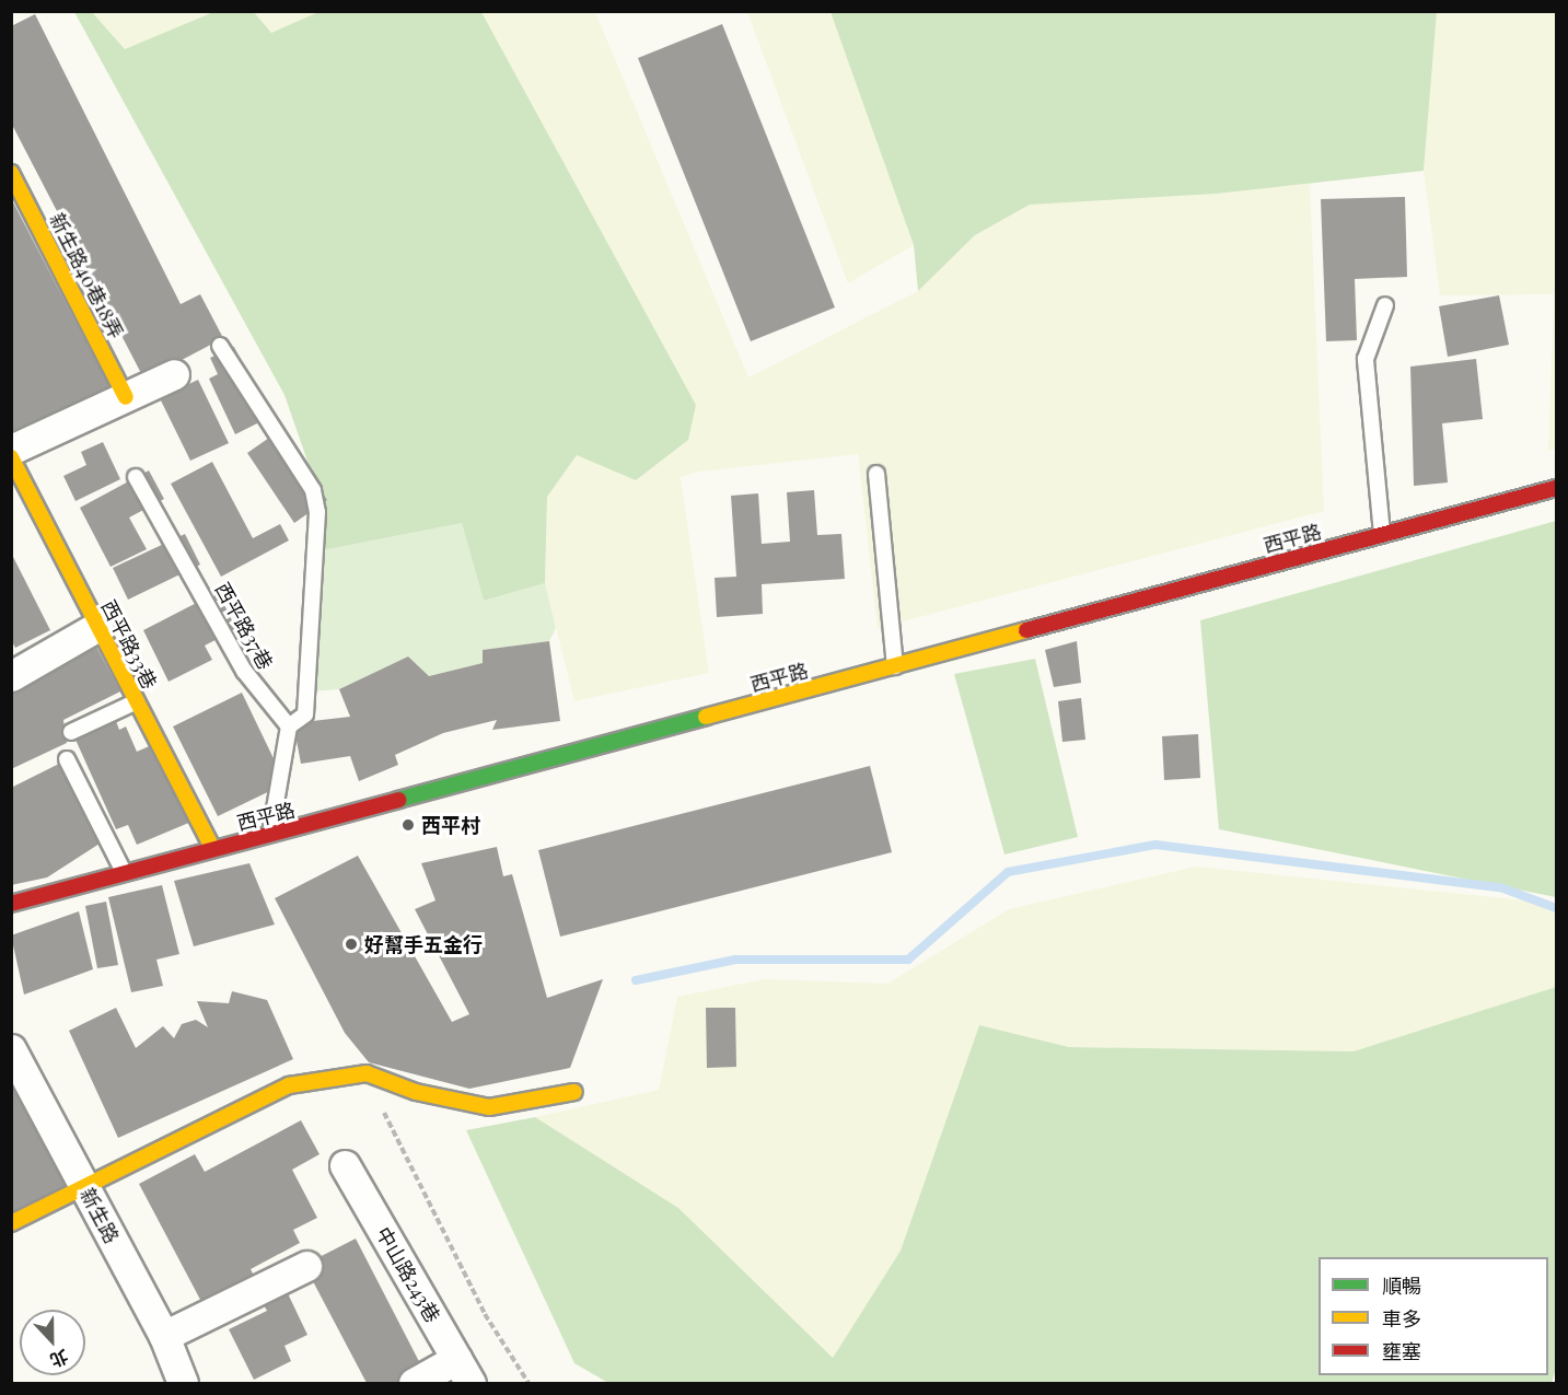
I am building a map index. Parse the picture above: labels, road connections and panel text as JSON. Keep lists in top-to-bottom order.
{
  "streets": {
    "main road": ["新生路40巷18弄", "西平路", "西平路33巷"],
    "street": ["新生路", "中山路243巷"],
    "lane": ["西平路37巷"]
  },
  "crossings": [
    ["西平路", "西平路33巷"]
  ],
  "places": ["西平村", "好幫手五金行"],
  "legend": ["順暢", "車多", "壅塞"],
  "north": "bottom"
}
